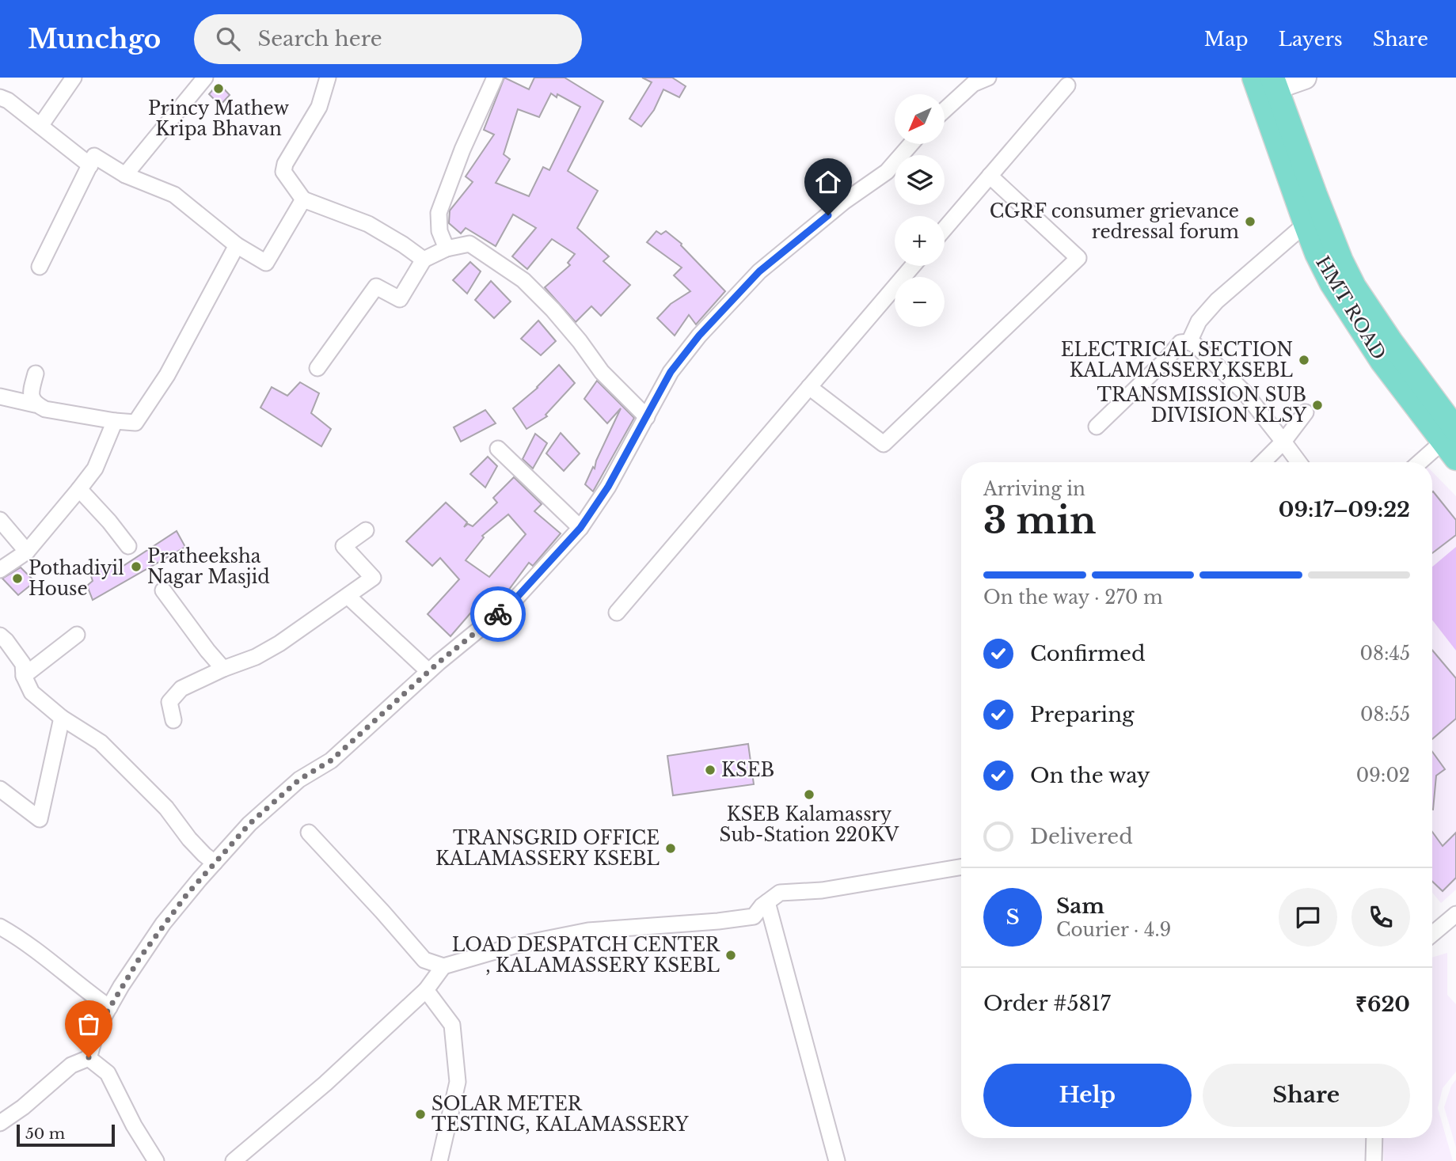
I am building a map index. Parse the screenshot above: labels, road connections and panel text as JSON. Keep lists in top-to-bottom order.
{
  "streets": {
    "main road": ["HMT ROAD"]
  },
  "places": [
    "Princy Mathew Kripa Bhavan",
    "CGRF consumer grievance redressal forum",
    "ELECTRICAL SECTION KALAMASSERY,KSEBL",
    "TRANSMISSION SUB DIVISION KLSY",
    "Pratheeksha Nagar Masjid",
    "Pothadiyil House",
    "KSEB",
    "KSEB Kalamassry Sub-Station 220KV",
    "TRANSGRID OFFICE KALAMASSERY KSEBL",
    "LOAD DESPATCH CENTER , KALAMASSERY KSEBL",
    "SOLAR METER TESTING, KALAMASSERY"
  ],
  "scale_bar": "50 m",
  "north": "bottom left",
  "page": {
    "header": "Munchgo",
    "search": "Search here",
    "nav": ["Map", "Layers", "Share"],
    "map_buttons": ["+", "−"],
    "heading": ["3 min", "Arriving in", "09:17–09:22"],
    "panel": [
      "Sam",
      "Courier · 4.9",
      "Order #5817",
      "₹620"
    ],
    "bar": "On the way · 270 m",
    "list": [
      ["Confirmed", "08:45"],
      ["Preparing", "08:55"],
      ["On the way", "09:02"],
      "Delivered"
    ],
    "round": "S",
    "buttons": ["Help", "Share"],
    "scale": "50 m"
  }
}
